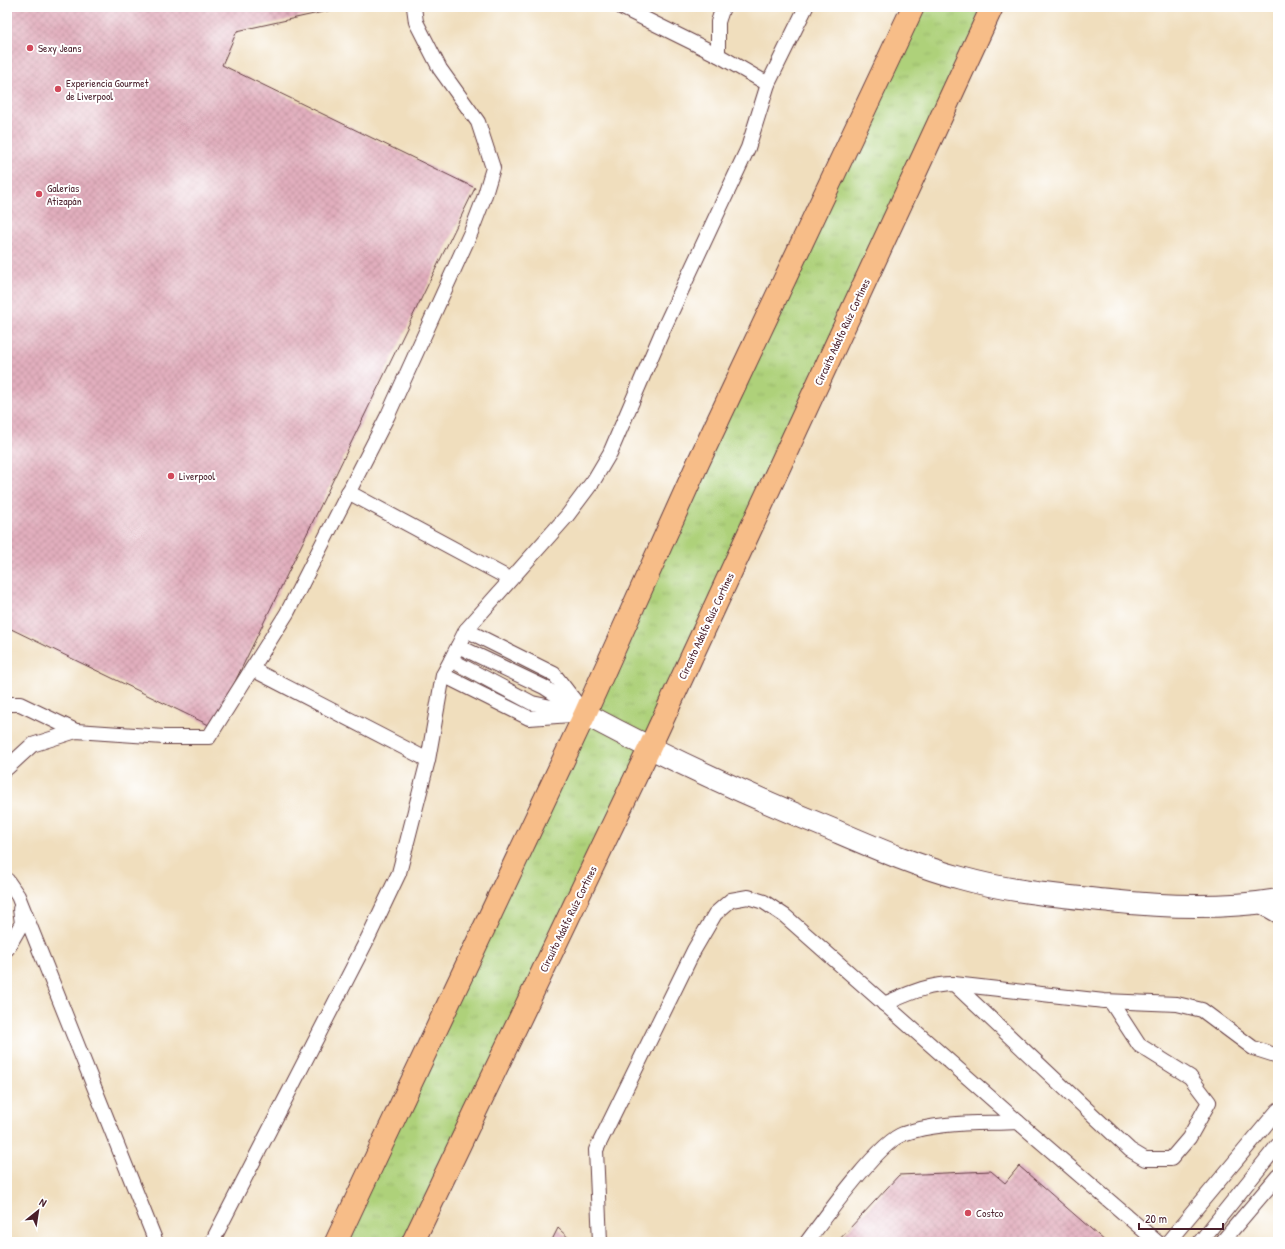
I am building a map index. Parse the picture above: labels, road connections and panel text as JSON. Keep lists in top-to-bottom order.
{
  "streets": {
    "main road": ["Circuito Adolfo Ruíz Cortines"]
  },
  "places": [
    "Sexy Jeans",
    "Experiencia Gourmet de Liverpool",
    "Galerías Atizapán",
    "Liverpool",
    "Costco"
  ],
  "scale_bar": "20 m",
  "north": "top right"
}
